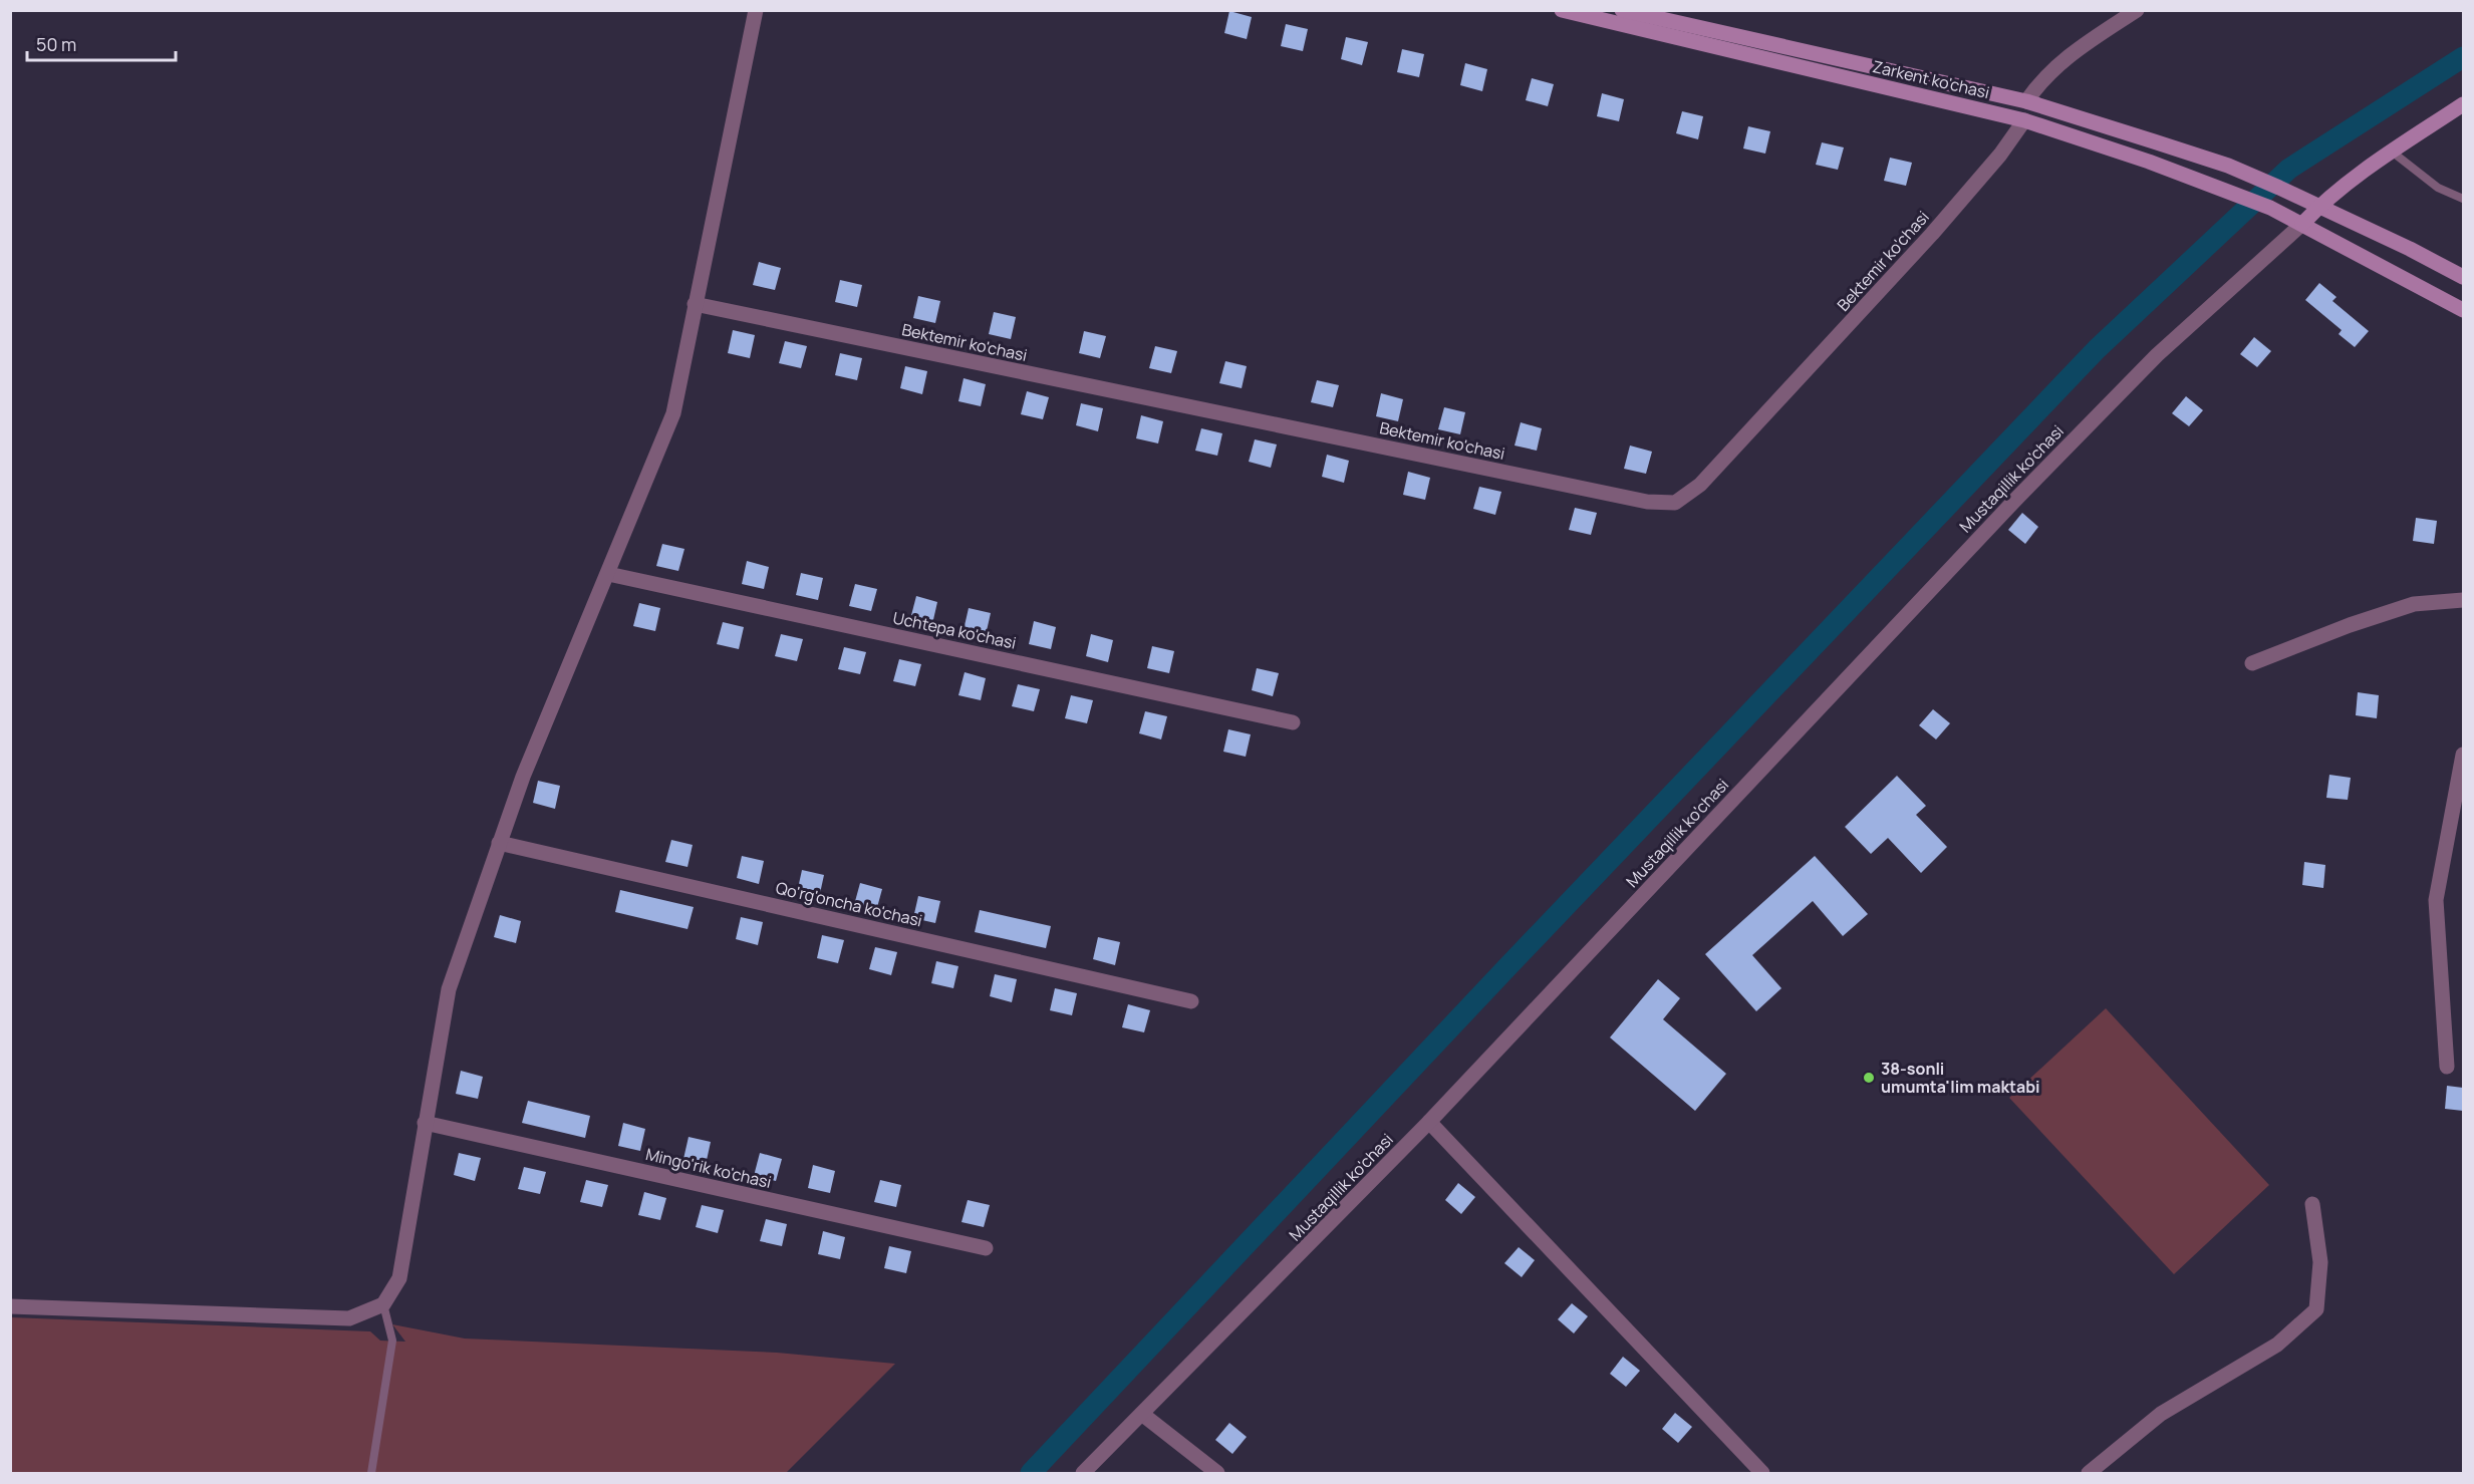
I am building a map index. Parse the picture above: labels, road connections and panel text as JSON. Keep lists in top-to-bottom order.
{
  "streets": {
    "main road": ["Zarkent ko'chasi"],
    "street": [
      "Bektemir ko'chasi",
      "Mustaqillik ko'chasi",
      "Uchtepa ko'chasi",
      "Qo'rg'oncha ko'chasi",
      "Mingo'rik ko'chasi"
    ]
  },
  "crossings": [
    ["Zarkent ko'chasi", "Bektemir ko'chasi"],
    ["Zarkent ko'chasi", "Mustaqillik ko'chasi"]
  ],
  "places": ["38-sonli umumta'lim maktabi"],
  "scale_bar": "50 m"
}
